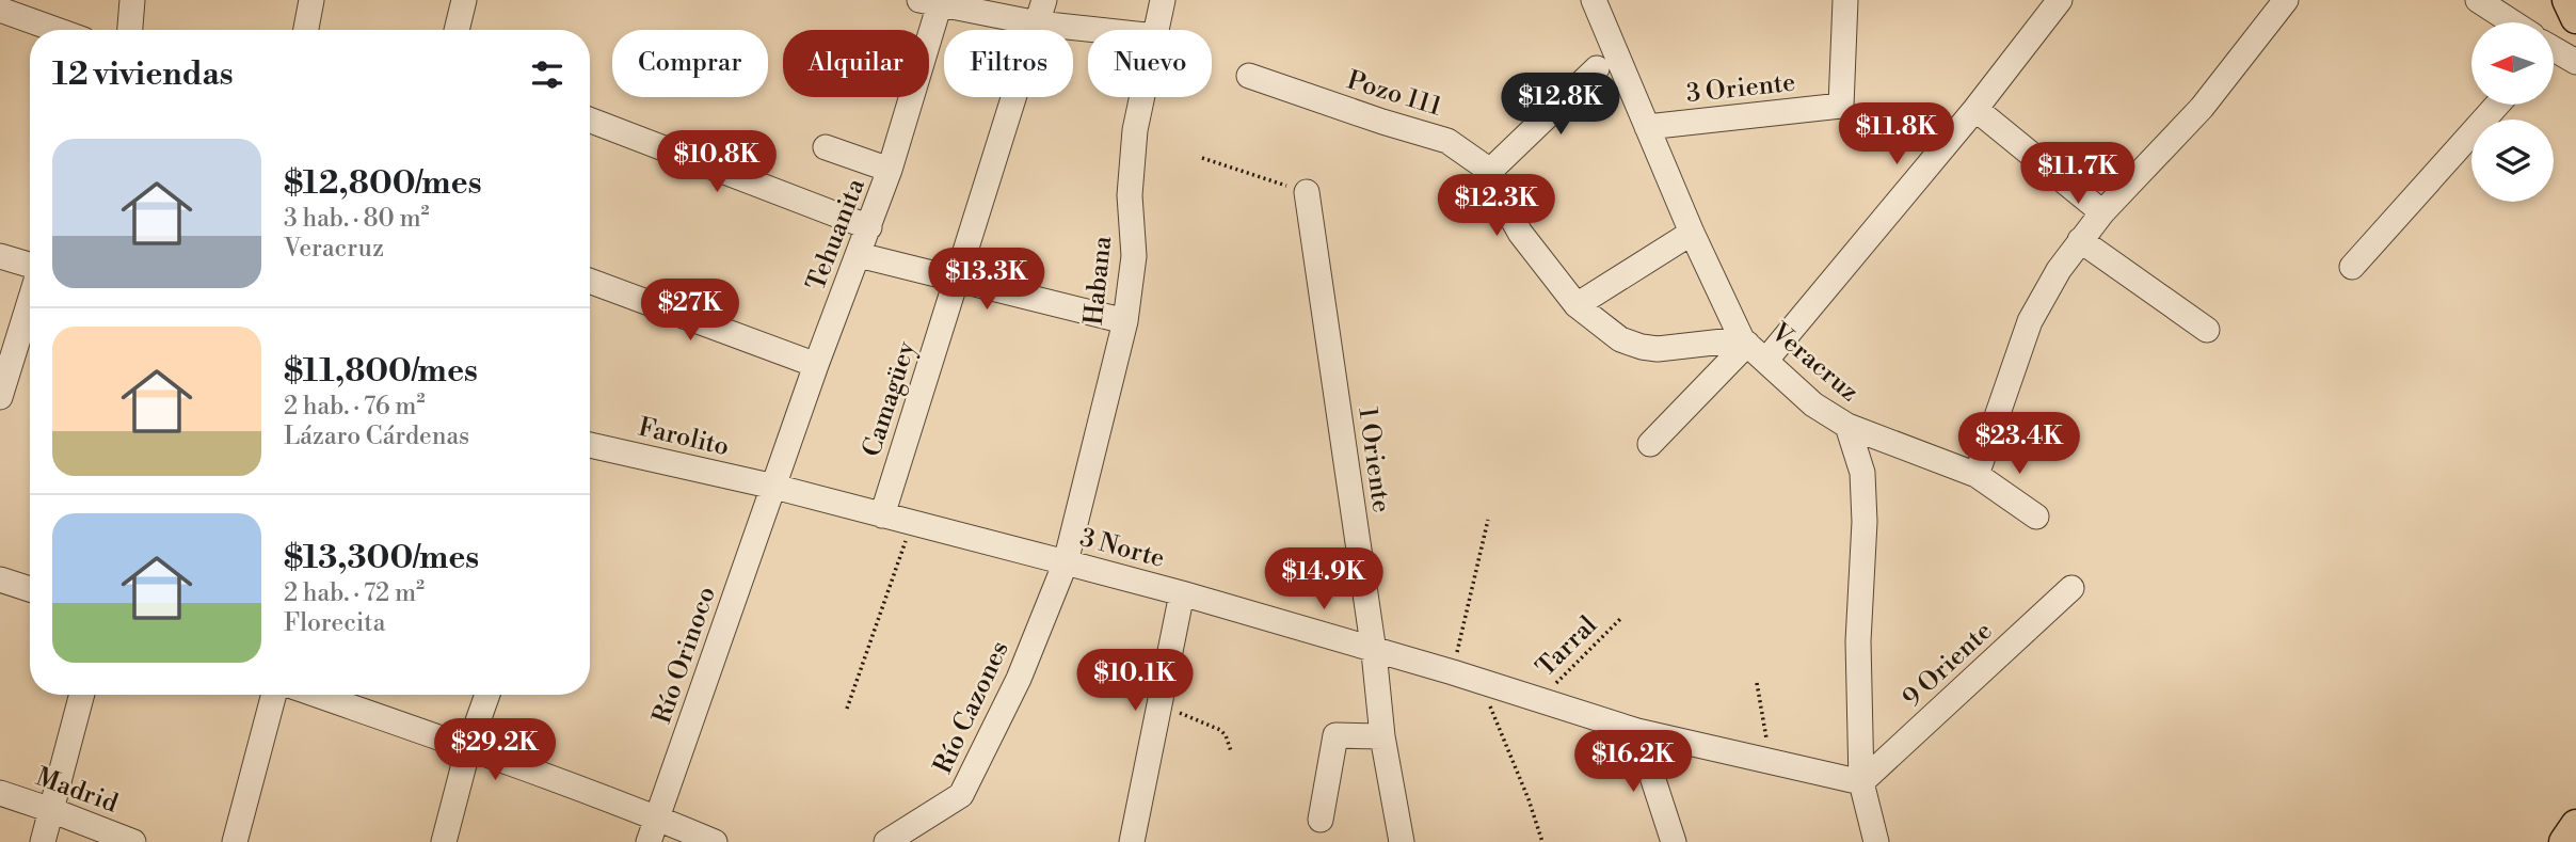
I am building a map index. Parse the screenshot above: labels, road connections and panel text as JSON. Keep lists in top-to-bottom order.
{
  "streets": {
    "street": [
      "3 Oriente",
      "Pozo 111",
      "Tehuanita",
      "Habana",
      "Veracruz",
      "Camagüey",
      "Farolito",
      "1 Oriente",
      "3 Norte",
      "Río Orinoco",
      "9 Oriente",
      "Río Cazones",
      "Madrid"
    ],
    "path": ["Tarral"]
  },
  "crossings": [
    ["3 Oriente", "Veracruz"],
    ["Tehuanita", "Farolito"],
    ["Tehuanita", "3 Norte"],
    ["Tehuanita", "Río Orinoco"],
    ["Habana", "3 Norte"],
    ["Habana", "Río Cazones"],
    ["Veracruz", "3 Norte"],
    ["Veracruz", "9 Oriente"],
    ["Camagüey", "3 Norte"],
    ["Farolito", "3 Norte"],
    ["Farolito", "Río Orinoco"],
    ["1 Oriente", "3 Norte"],
    ["3 Norte", "Tarral"],
    ["3 Norte", "Río Orinoco"],
    ["3 Norte", "9 Oriente"],
    ["3 Norte", "Río Cazones"]
  ],
  "north": "left",
  "page": {
    "chip": [
      "Comprar",
      "Alquilar",
      "Filtros",
      "Nuevo"
    ],
    "heading": "12 viviendas",
    "price": [
      "$12.8K",
      "$11.8K",
      "$10.8K",
      "$11.7K",
      "$12.3K",
      "$13.3K",
      "$27K",
      "$23.4K",
      "$14.9K",
      "$10.1K",
      "$29.2K",
      "$16.2K"
    ],
    "list": [
      {
        "name": "$12,800/mes",
        "note": "3 hab. · 80 m² · Veracruz"
      },
      {
        "name": "$11,800/mes",
        "note": "2 hab. · 76 m² · Lázaro Cárdenas"
      },
      {
        "name": "$13,300/mes",
        "note": "2 hab. · 72 m² · Florecita"
      }
    ]
  }
}
